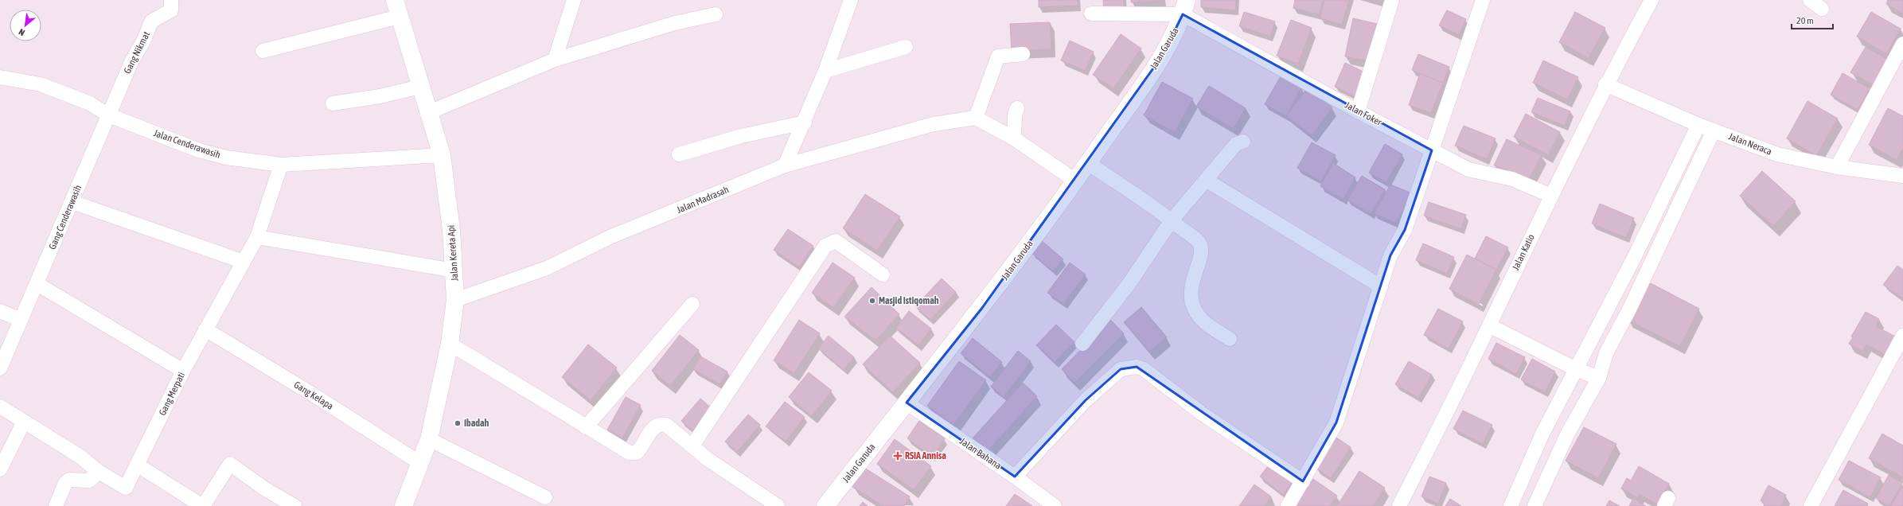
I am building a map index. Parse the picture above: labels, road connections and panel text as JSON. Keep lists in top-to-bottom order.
{
  "streets": {
    "street": [
      "Jalan Garuda",
      "Gang Nikmat",
      "Jalan Foker",
      "Jalan Cenderawasih",
      "Jalan Neraca",
      "Jalan Madrasah",
      "Gang Cenderawasih",
      "Jalan Katio",
      "Jalan Kereta Api",
      "Gang Merpati",
      "Gang Kelapa",
      "Jalan Bahana"
    ]
  },
  "crossings": [
    ["Jalan Garuda", "Jalan Foker"],
    ["Jalan Garuda", "Jalan Bahana"],
    ["Gang Nikmat", "Jalan Cenderawasih"],
    ["Gang Nikmat", "Gang Cenderawasih"],
    ["Jalan Foker", "Jalan Katio"],
    ["Jalan Cenderawasih", "Gang Cenderawasih"],
    ["Jalan Cenderawasih", "Jalan Kereta Api"],
    ["Jalan Cenderawasih", "Gang Merpati"],
    ["Jalan Neraca", "Jalan Katio"],
    ["Jalan Madrasah", "Jalan Kereta Api"],
    ["Jalan Kereta Api", "Gang Kelapa"],
    ["Gang Merpati", "Gang Kelapa"]
  ],
  "places": {
    "other": ["Masjid Istiqomah", "Ibadah"],
    "health": ["RSIA Annisa"]
  },
  "scale_bar": "20 m",
  "north": "bottom left"
}
